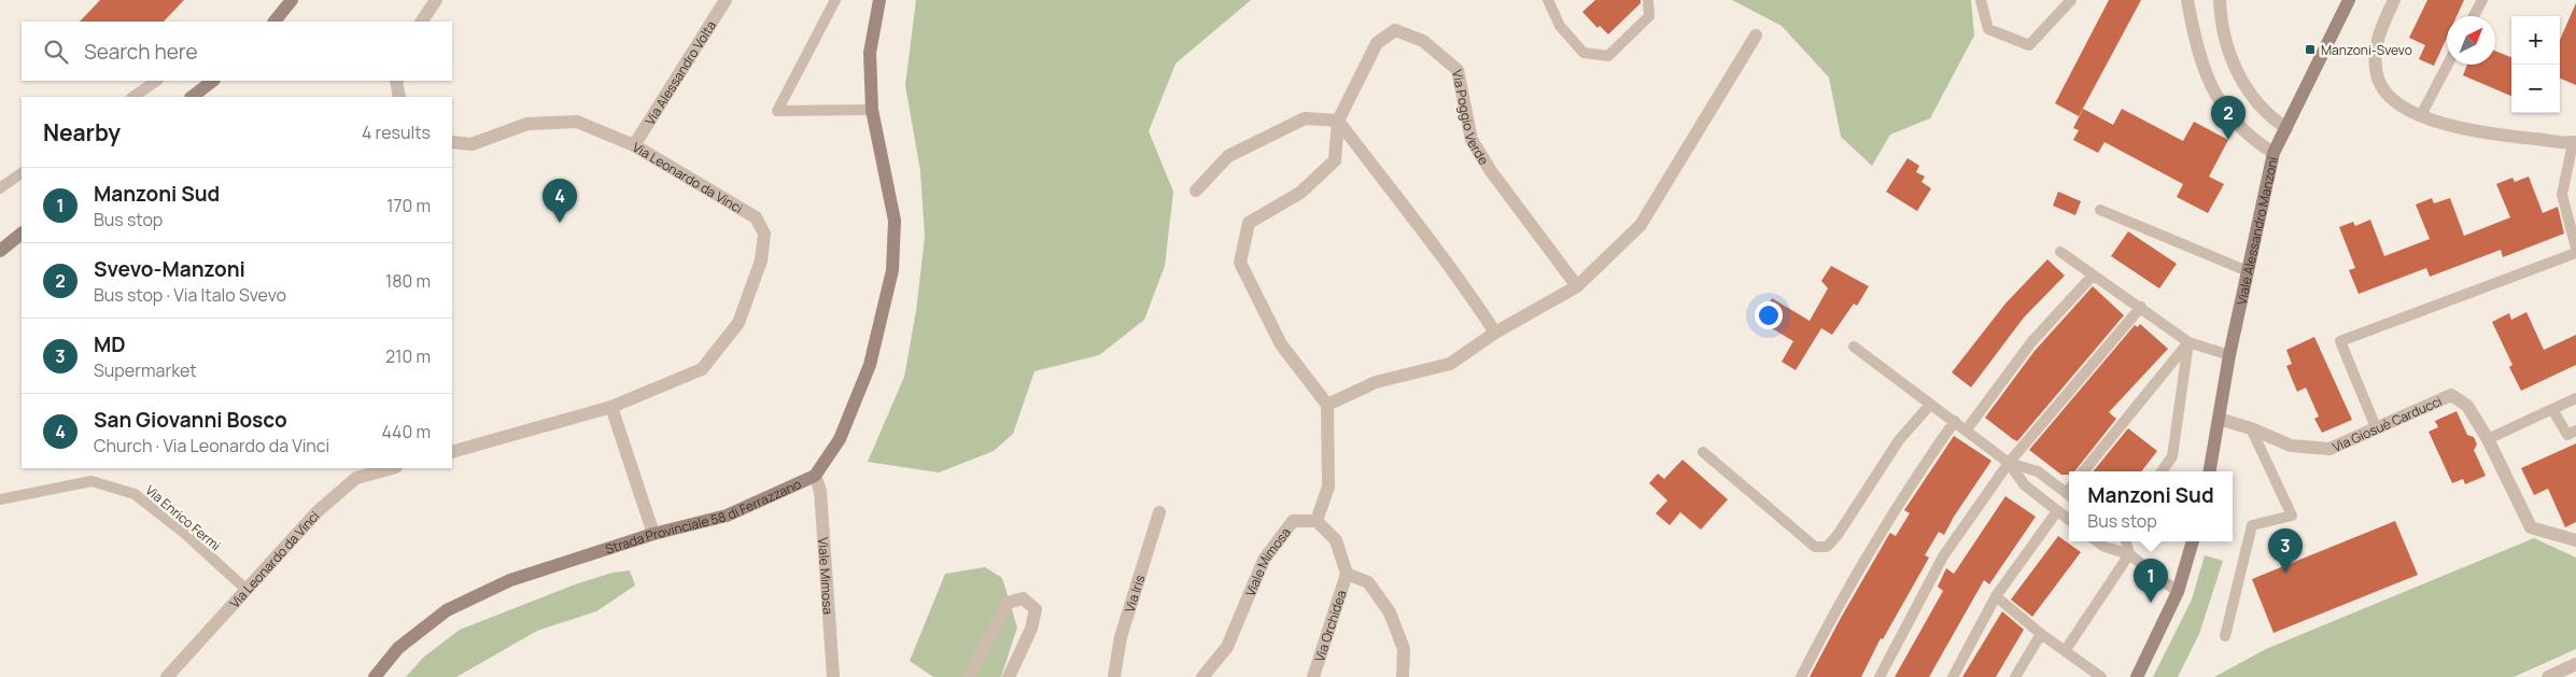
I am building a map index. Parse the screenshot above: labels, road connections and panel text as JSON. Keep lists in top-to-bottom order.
{
  "streets": {
    "street": [
      "Via Alessandro Volta",
      "Via Poggio Verde",
      "Via Leonardo da Vinci",
      "Viale Alessandro Manzoni",
      "Via Giosuè Carducci",
      "Strada Provinciale 58 di Ferrazzano",
      "Viale Mimosa",
      "Via Iris",
      "Via Orchidea"
    ],
    "lane": ["Via Enrico Fermi"]
  },
  "crossings": [
    ["Via Alessandro Volta", "Via Leonardo da Vinci"],
    ["Via Leonardo da Vinci", "Via Enrico Fermi"],
    ["Viale Alessandro Manzoni", "Via Giosuè Carducci"],
    ["Strada Provinciale 58 di Ferrazzano", "Viale Mimosa"]
  ],
  "places": {
    "transit": ["Manzoni-Svevo"]
  },
  "north": "top right",
  "page": {
    "map_buttons": ["+", "−"],
    "search": "Search here",
    "pins": [
      "2",
      "4",
      "3",
      "1"
    ],
    "heading": ["Nearby", "4 results"],
    "list": [
      {
        "mark": "1",
        "name": "Manzoni Sud",
        "note": "Bus stop",
        "value": "170 m"
      },
      {
        "mark": "2",
        "name": "Svevo-Manzoni",
        "note": "Bus stop · Via Italo Svevo",
        "value": "180 m"
      },
      {
        "mark": "3",
        "name": "MD",
        "note": "Supermarket",
        "value": "210 m"
      },
      {
        "mark": "4",
        "name": "San Giovanni Bosco",
        "note": "Church · Via Leonardo da Vinci",
        "value": "440 m"
      }
    ],
    "popup": ["Manzoni Sud", "Bus stop"]
  }
}
